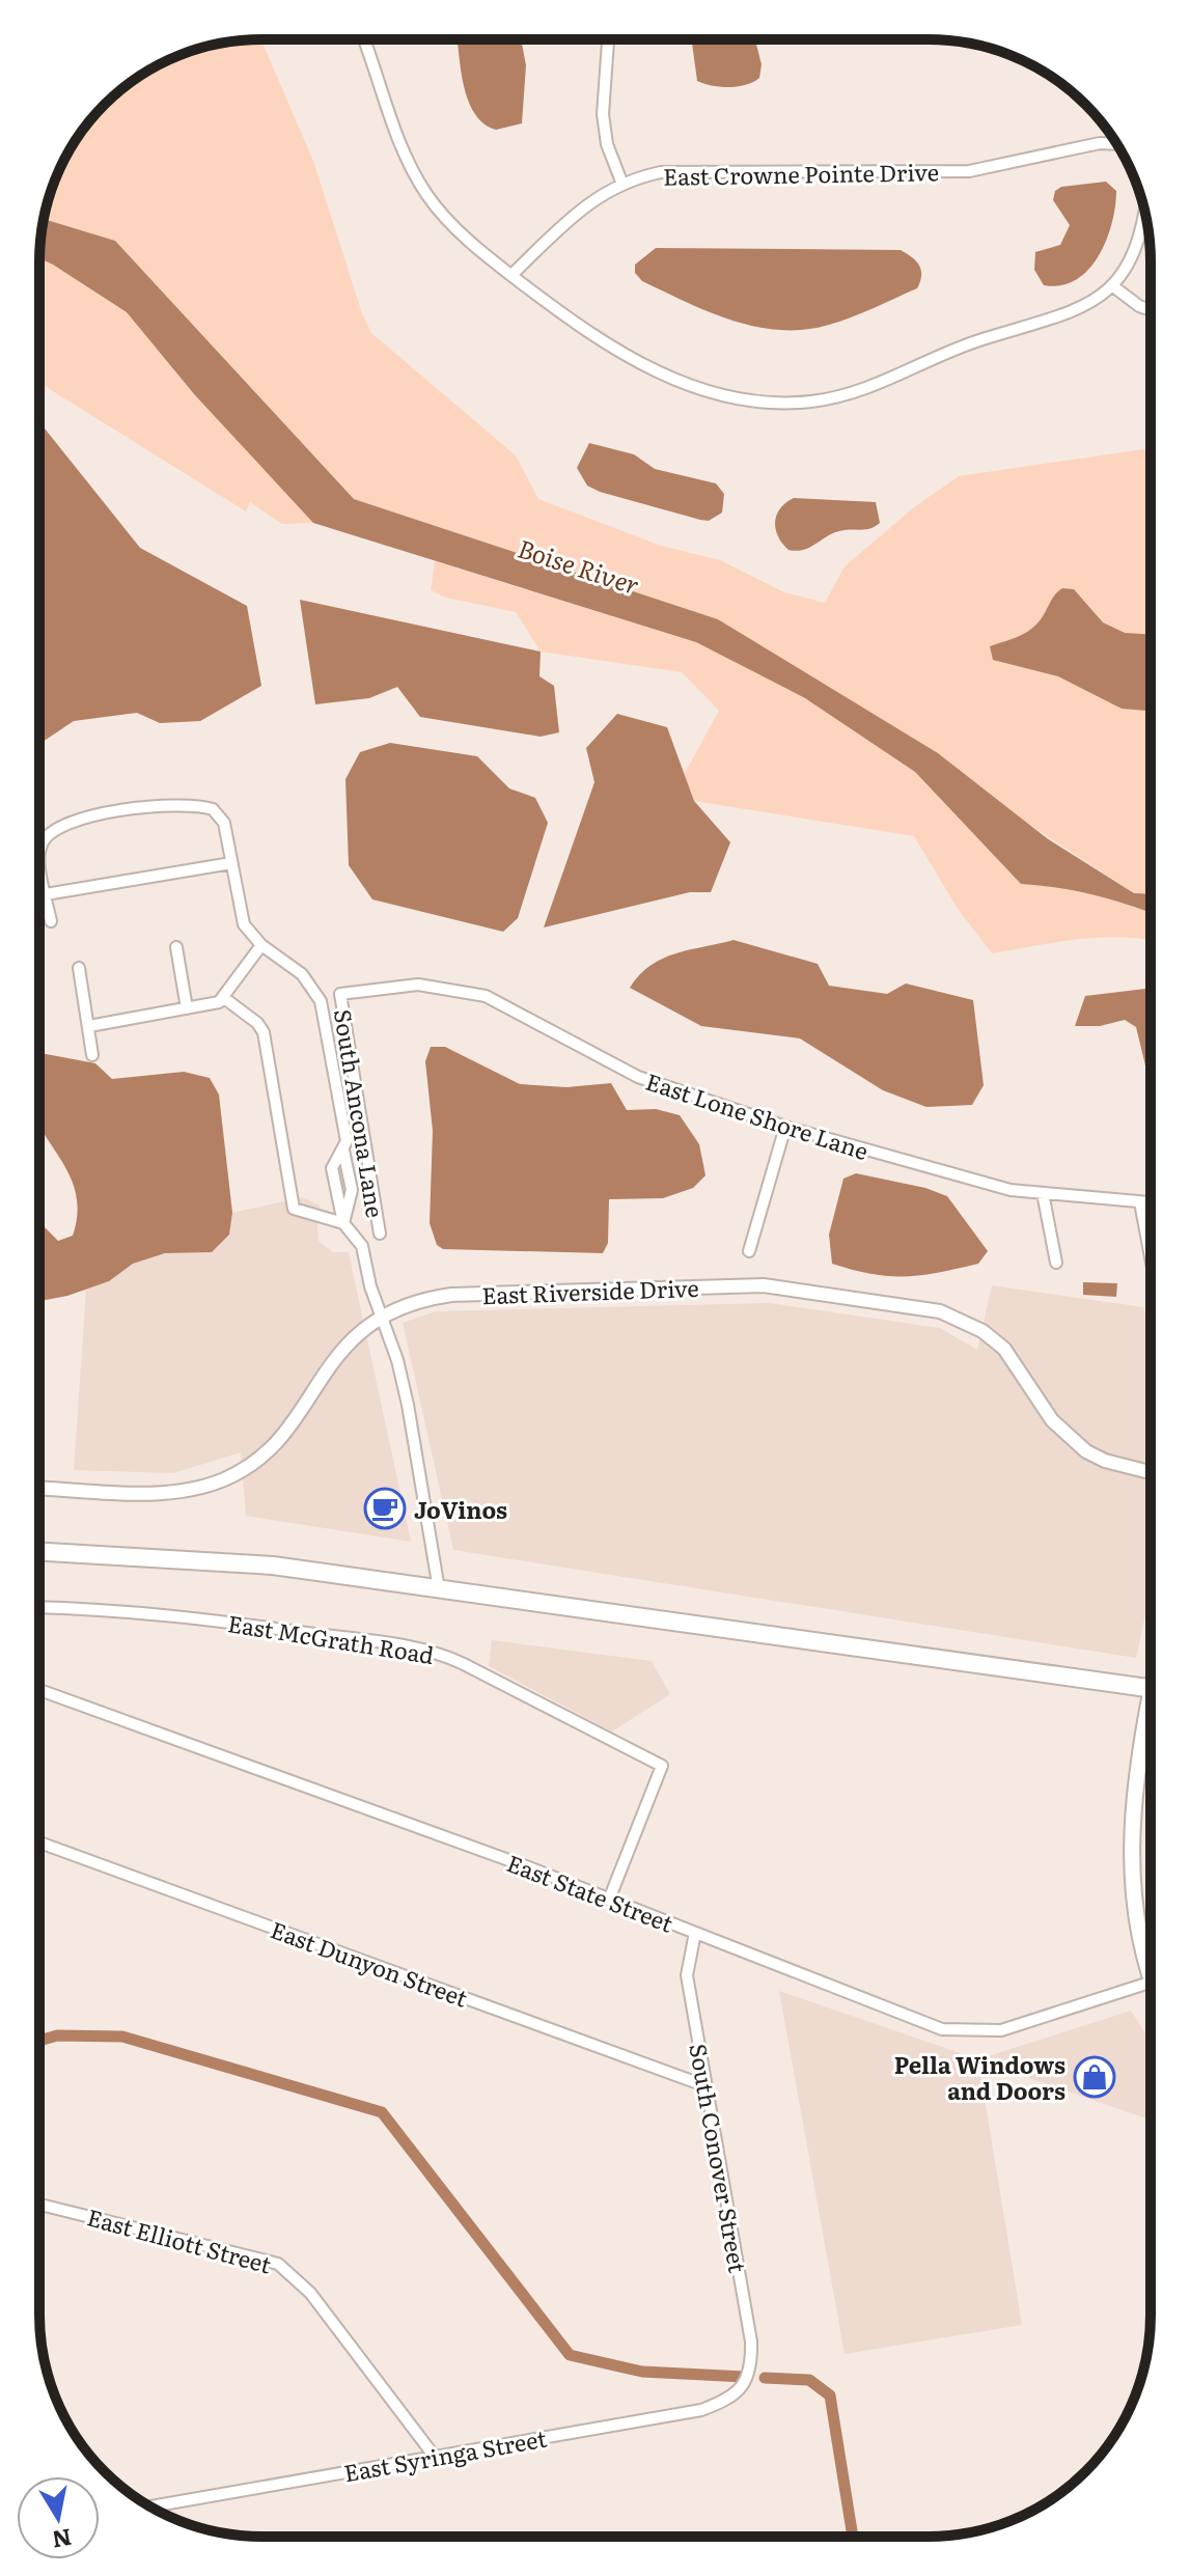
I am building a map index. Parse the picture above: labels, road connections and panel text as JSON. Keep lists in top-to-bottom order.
{
  "streets": {
    "street": [
      "East Crowne Pointe Drive",
      "South Ancona Lane",
      "East Lone Shore Lane",
      "East Riverside Drive",
      "East McGrath Road",
      "East State Street",
      "East Dunyon Street",
      "South Conover Street",
      "East Elliott Street",
      "East Syringa Street"
    ]
  },
  "crossings": [
    ["South Ancona Lane", "East Lone Shore Lane"],
    ["East McGrath Road", "East State Street"],
    ["East State Street", "South Conover Street"],
    ["East Dunyon Street", "South Conover Street"],
    ["South Conover Street", "East Syringa Street"],
    ["East Elliott Street", "East Syringa Street"]
  ],
  "water": ["Boise River"],
  "places": {
    "cafe": ["JoVinos"],
    "shop": ["Pella Windows and Doors"]
  },
  "north": "bottom"
}
